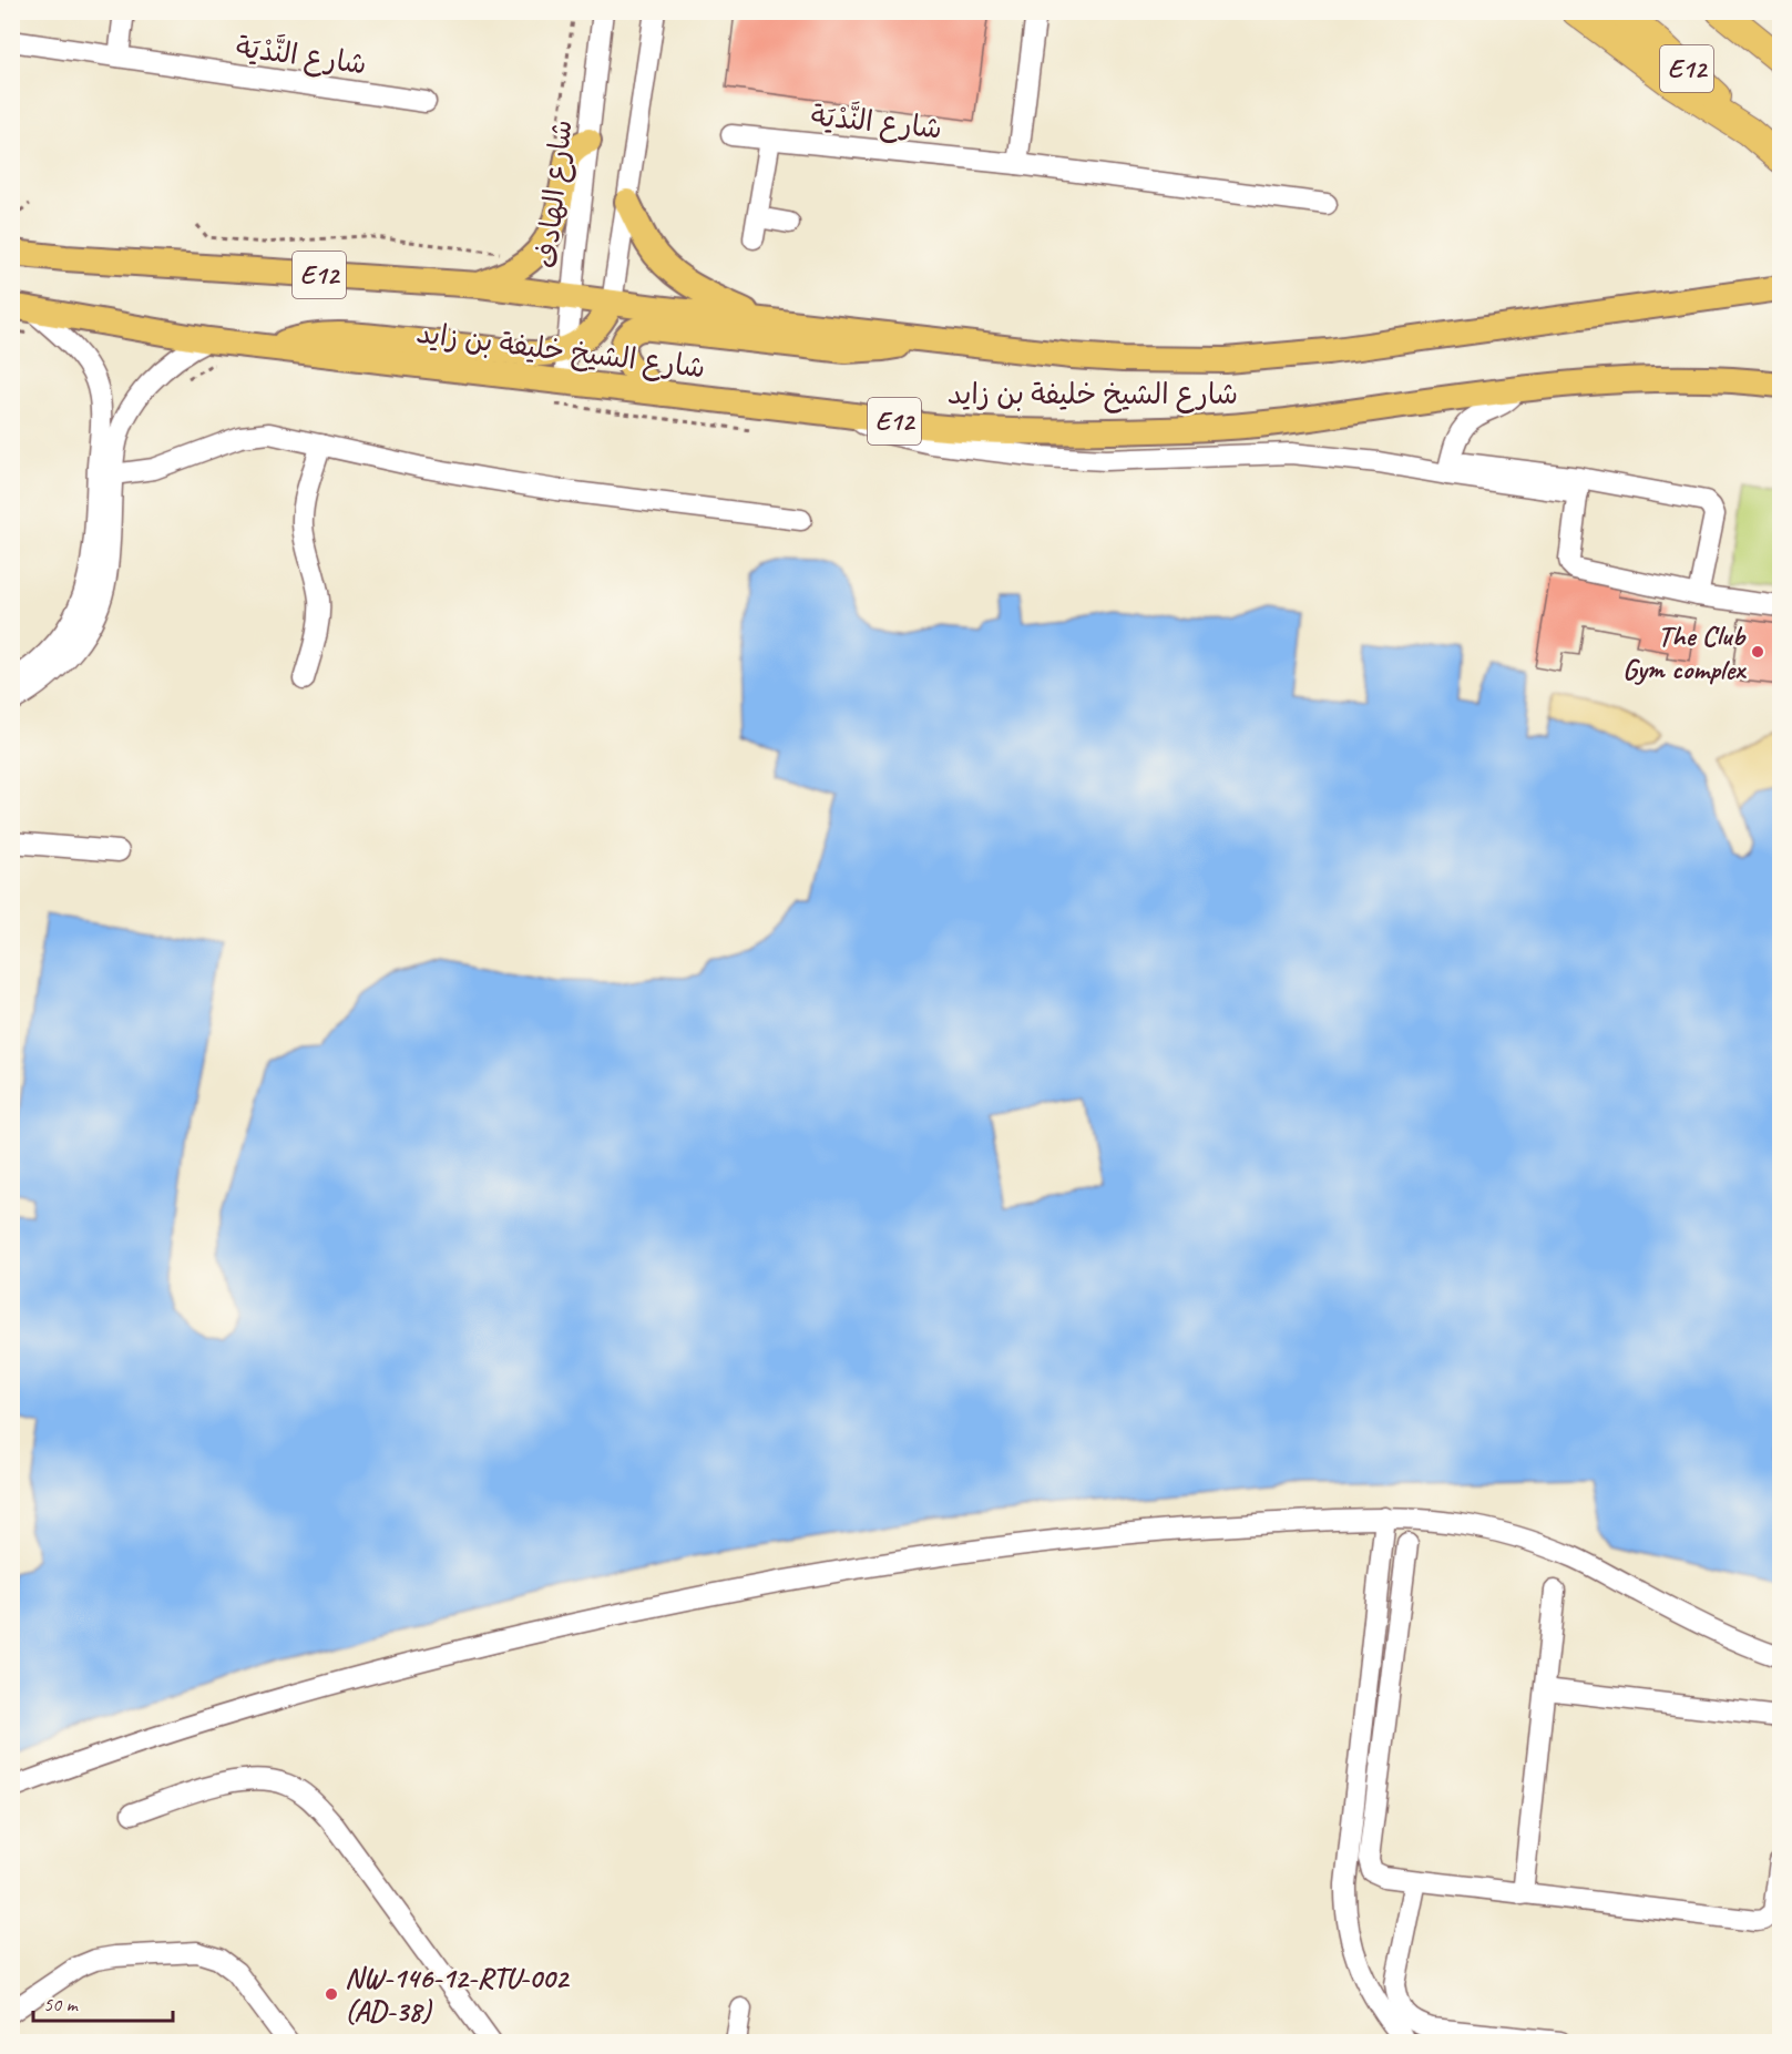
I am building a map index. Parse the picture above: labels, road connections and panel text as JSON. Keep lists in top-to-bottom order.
{
  "streets": {
    "highway": ["E12"],
    "main road": ["شارع الشيخ خليفة بن زايد"],
    "street": ["شارع النَّدْيَة", "شارع الهادف"]
  },
  "crossings": [
    ["شارع الهادف", "شارع الشيخ خليفة بن زايد"]
  ],
  "places": ["The Club Gym complex", "NW-146-12-RTU-002 (AD-38)"],
  "scale_bar": "50 m"
}
